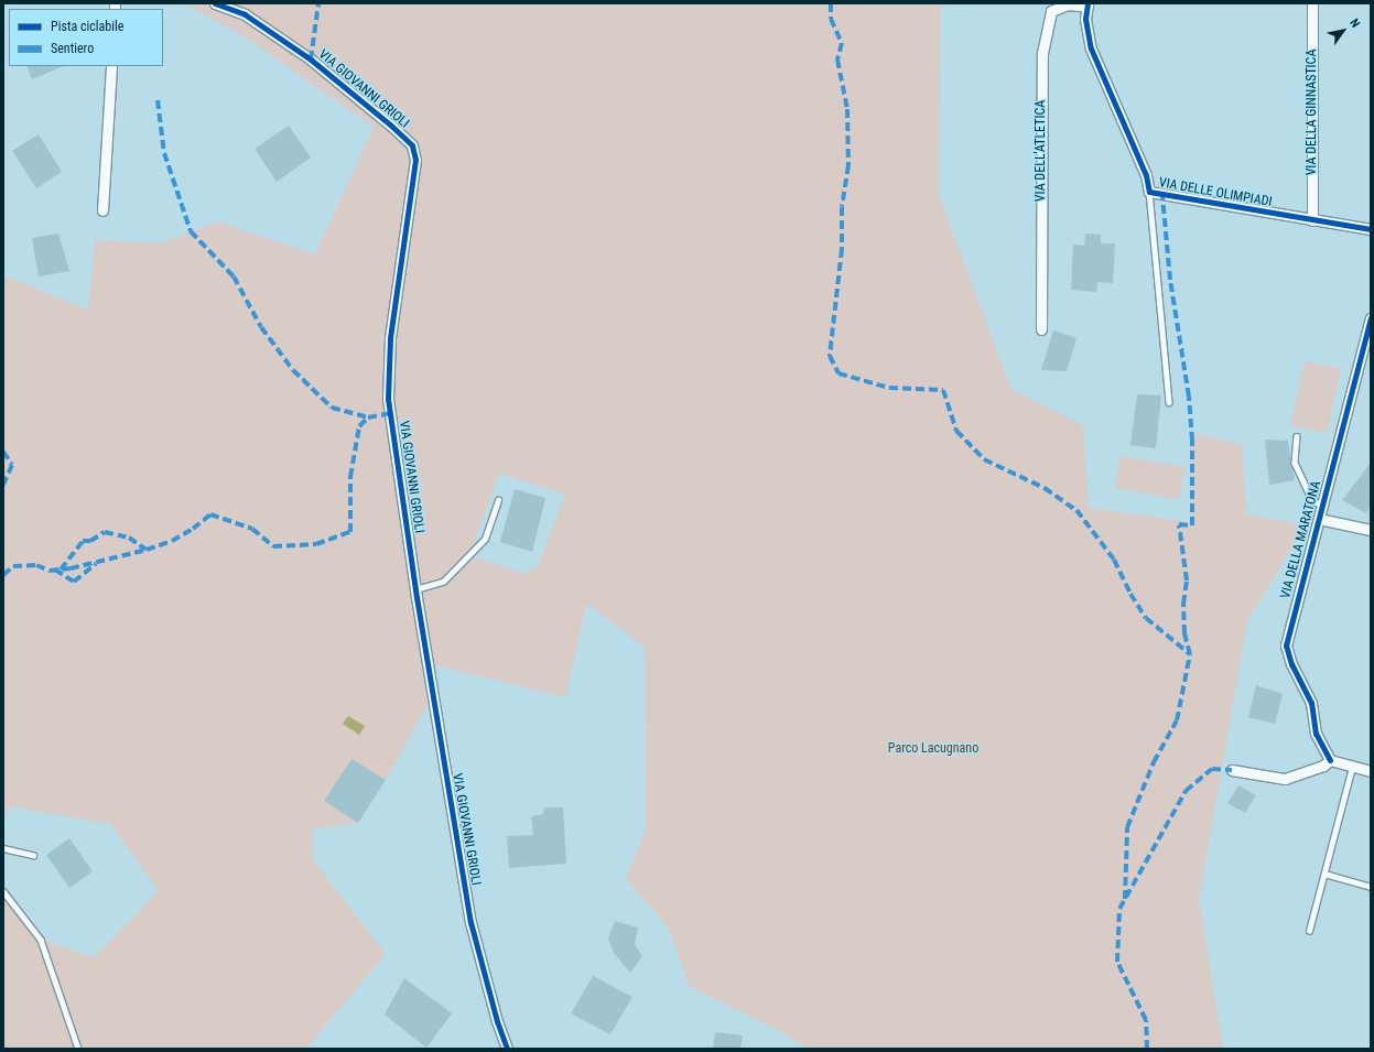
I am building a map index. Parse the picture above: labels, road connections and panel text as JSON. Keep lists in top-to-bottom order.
{
  "streets": {
    "street": [
      "VIA GIOVANNI GRIOLI",
      "VIA DELLA GINNASTICA",
      "VIA DELL'ATLETICA",
      "VIA DELLE OLIMPIADI",
      "VIA DELLA MARATONA"
    ]
  },
  "crossings": [
    ["VIA DELLA GINNASTICA", "VIA DELLE OLIMPIADI"],
    ["VIA DELL'ATLETICA", "VIA DELLE OLIMPIADI"]
  ],
  "parks": ["Parco Lacugnano"],
  "legend": ["Pista ciclabile", "Sentiero"],
  "north": "top right"
}
